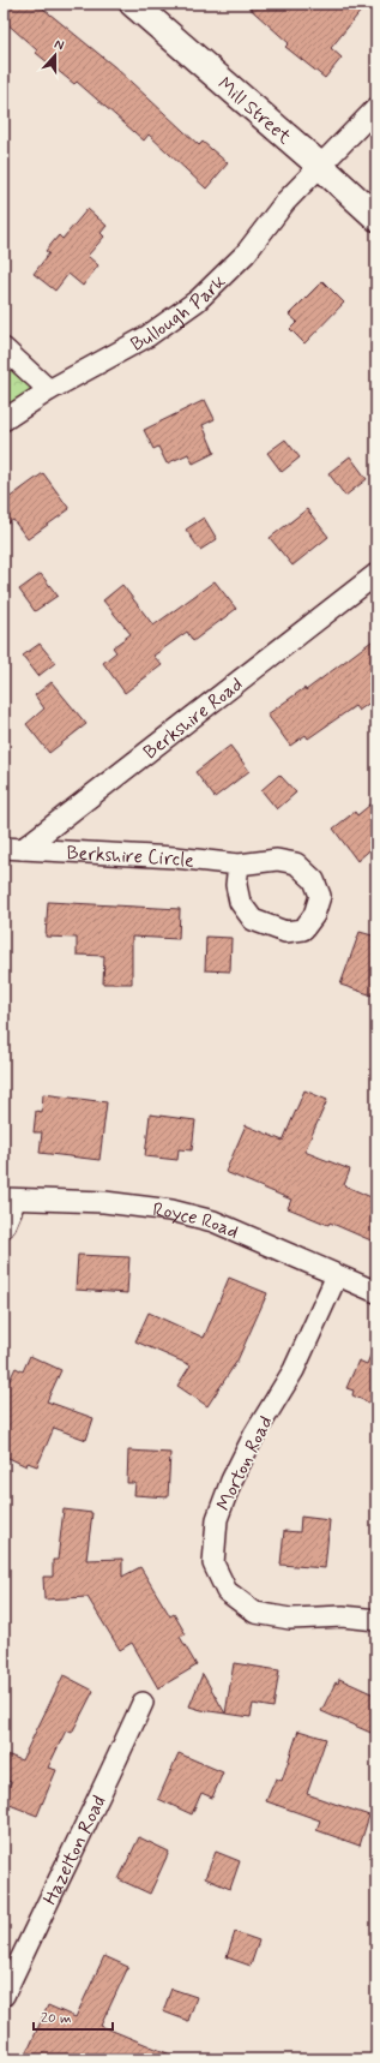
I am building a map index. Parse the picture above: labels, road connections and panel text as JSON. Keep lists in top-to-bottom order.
{
  "streets": {
    "street": [
      "Mill Street",
      "Bullough Park",
      "Berkshire Road",
      "Berkshire Circle",
      "Royce Road",
      "Morton Road",
      "Hazelton Road"
    ]
  },
  "crossings": [
    ["Mill Street", "Bullough Park"],
    ["Berkshire Road", "Berkshire Circle"],
    ["Royce Road", "Morton Road"]
  ],
  "scale_bar": "20 m",
  "north": "top"
}
